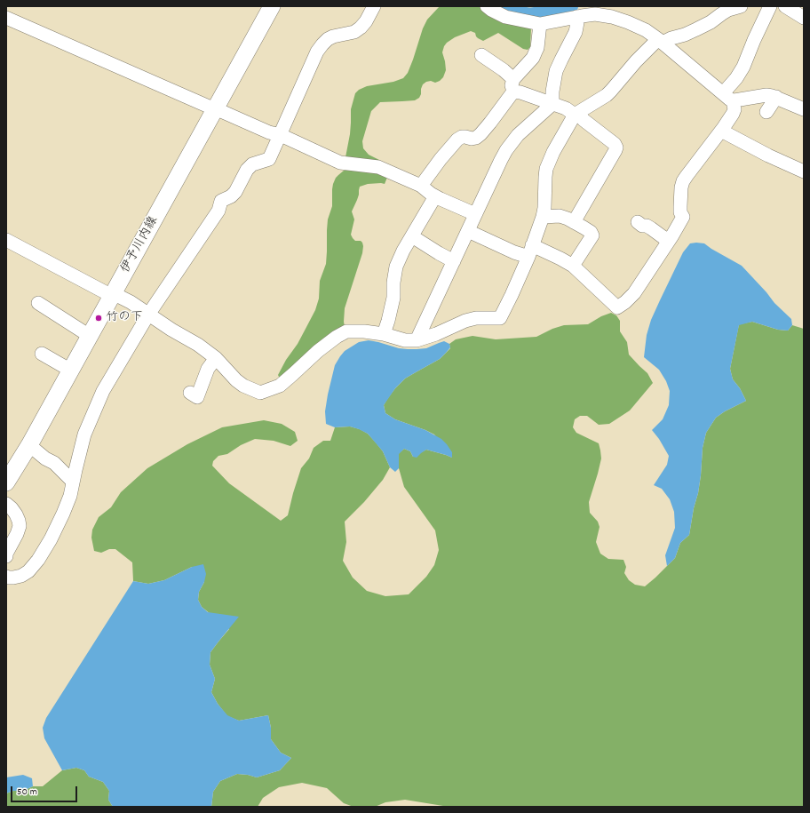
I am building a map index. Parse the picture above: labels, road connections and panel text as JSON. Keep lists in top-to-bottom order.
{
  "streets": {
    "main road": ["伊予川内線"]
  },
  "places": ["竹の下"],
  "scale_bar": "50 m"
}
